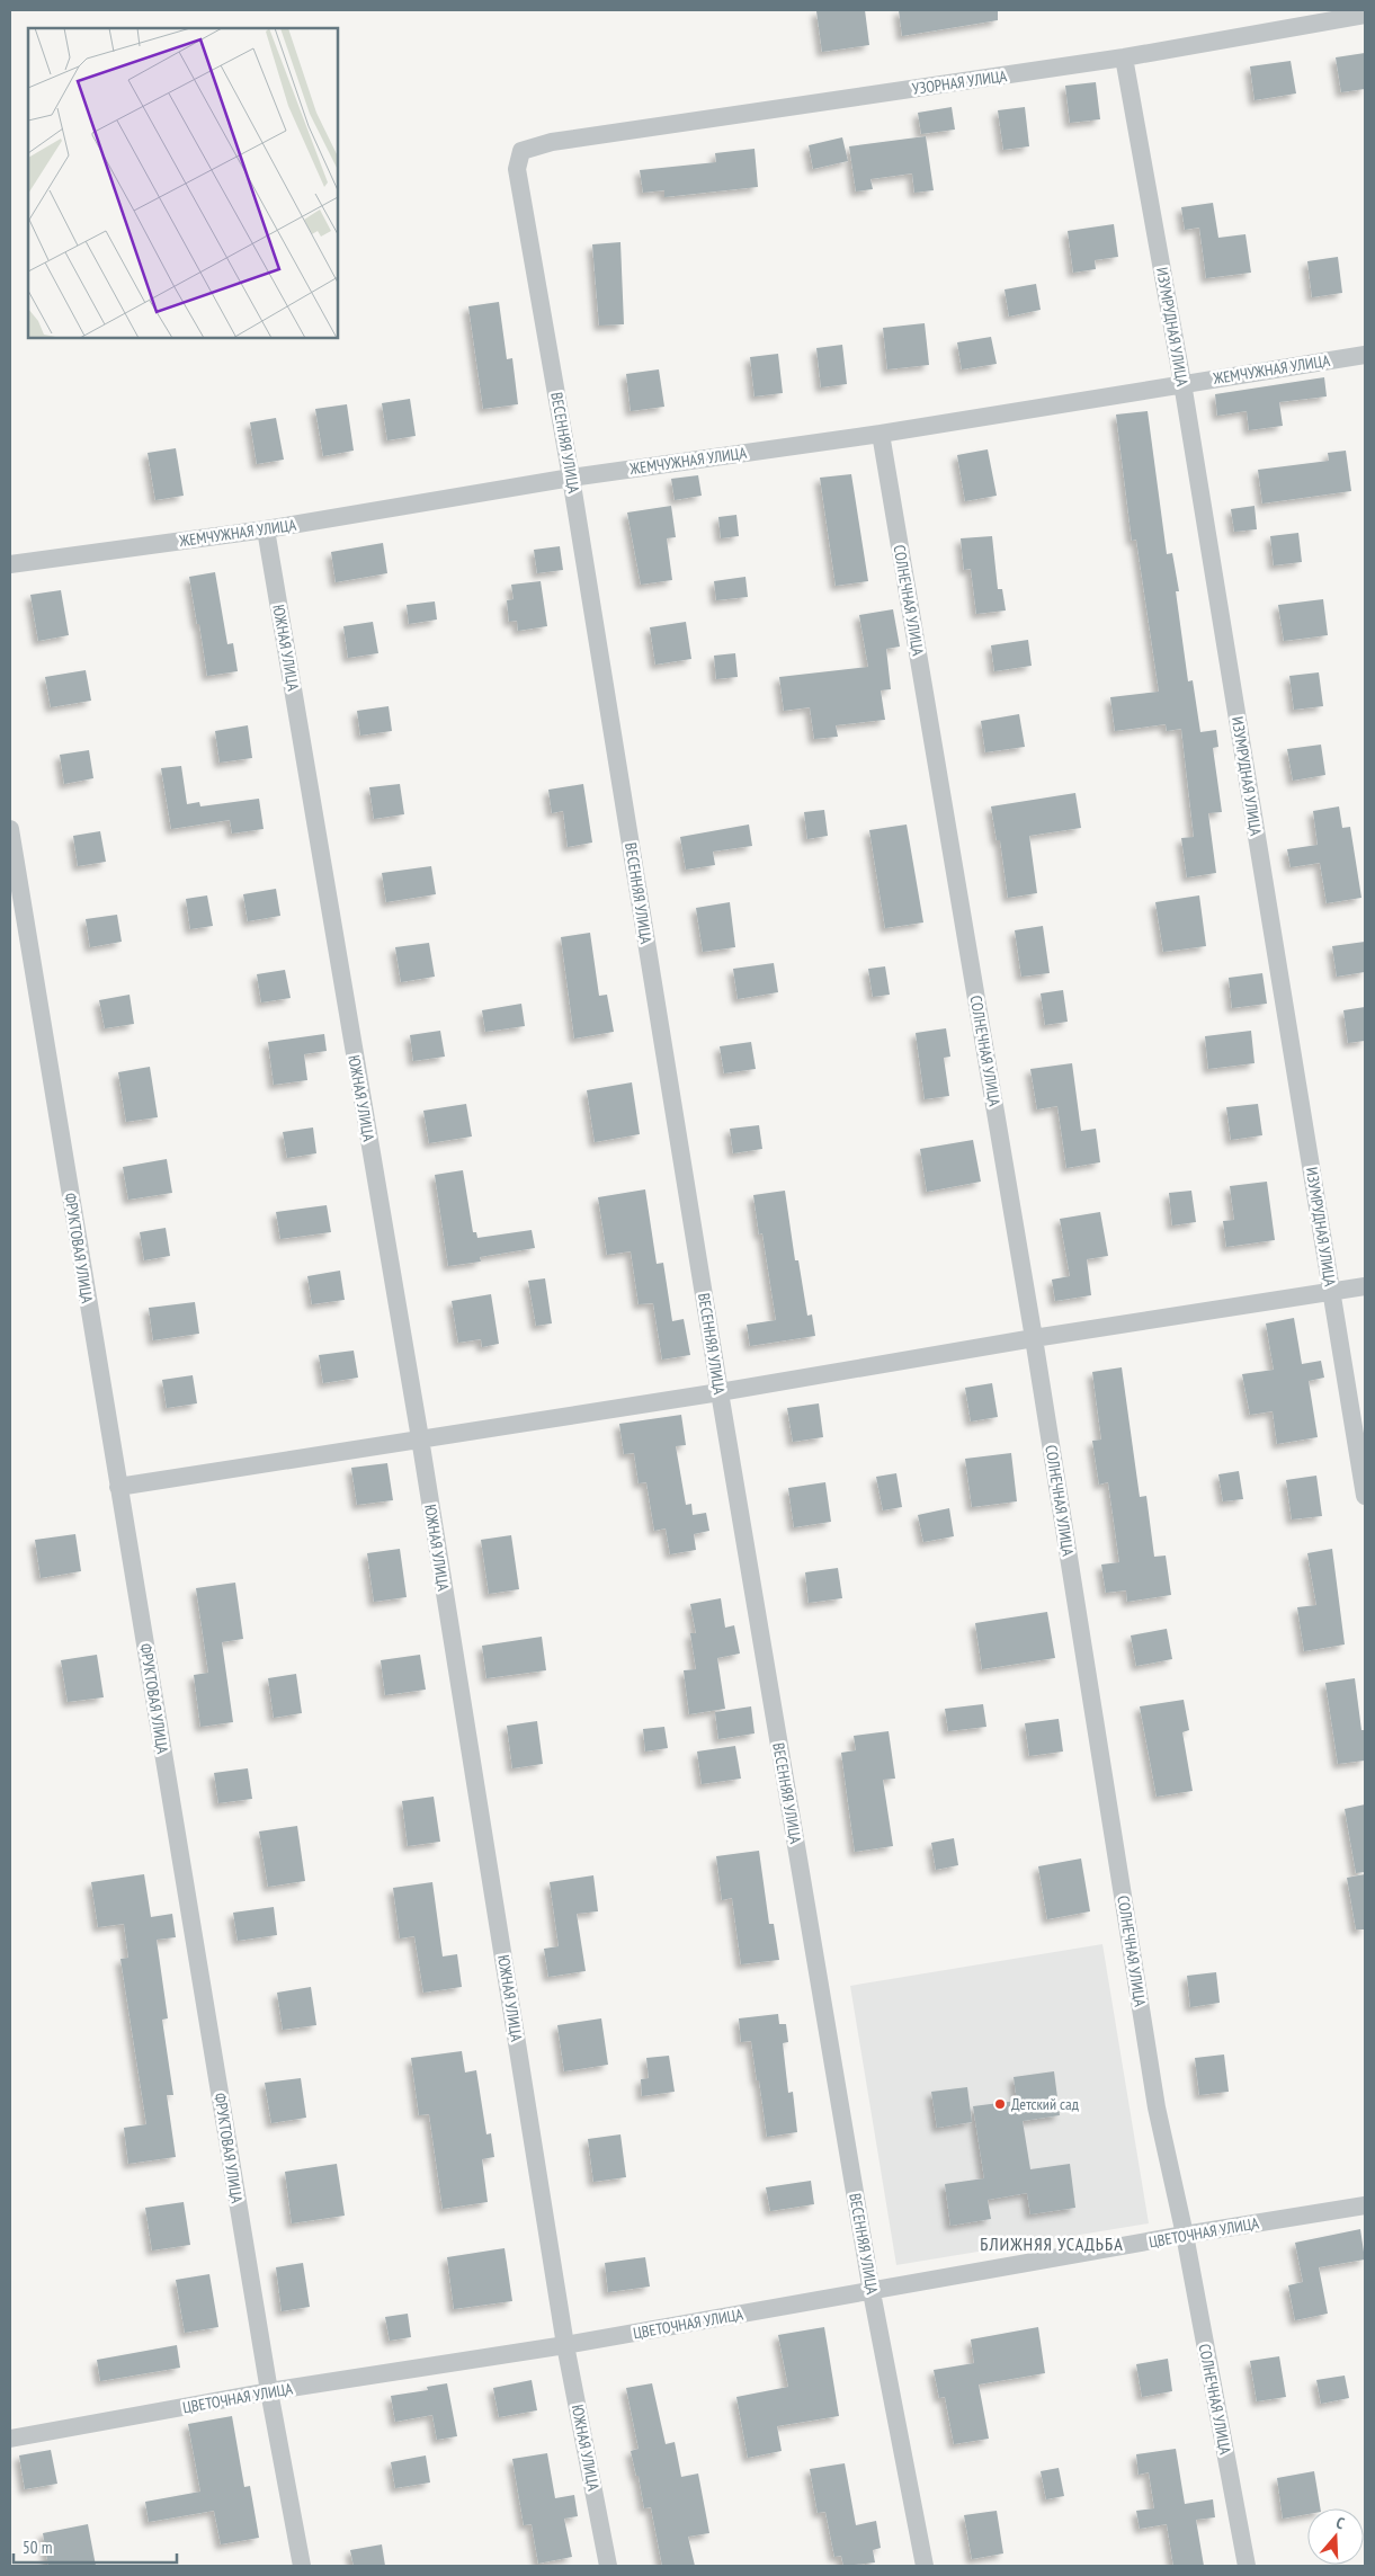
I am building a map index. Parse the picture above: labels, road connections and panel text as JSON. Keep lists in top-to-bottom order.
{
  "streets": {
    "street": [
      "УЗОРНАЯ УЛИЦА",
      "ИЗУМРУДНАЯ УЛИЦА",
      "ЖЕМЧУЖНАЯ УЛИЦА",
      "ВЕСЕННЯЯ УЛИЦА",
      "СОЛНЕЧНАЯ УЛИЦА",
      "ЮЖНАЯ УЛИЦА",
      "ФРУКТОВАЯ УЛИЦА",
      "ЦВЕТОЧНАЯ УЛИЦА"
    ]
  },
  "crossings": [
    ["УЗОРНАЯ УЛИЦА", "ИЗУМРУДНАЯ УЛИЦА"],
    ["УЗОРНАЯ УЛИЦА", "ВЕСЕННЯЯ УЛИЦА"],
    ["ИЗУМРУДНАЯ УЛИЦА", "ЖЕМЧУЖНАЯ УЛИЦА"],
    ["ЖЕМЧУЖНАЯ УЛИЦА", "ВЕСЕННЯЯ УЛИЦА"],
    ["ЖЕМЧУЖНАЯ УЛИЦА", "СОЛНЕЧНАЯ УЛИЦА"],
    ["ЖЕМЧУЖНАЯ УЛИЦА", "ЮЖНАЯ УЛИЦА"],
    ["ВЕСЕННЯЯ УЛИЦА", "ЦВЕТОЧНАЯ УЛИЦА"],
    ["СОЛНЕЧНАЯ УЛИЦА", "ЦВЕТОЧНАЯ УЛИЦА"],
    ["ЮЖНАЯ УЛИЦА", "ЦВЕТОЧНАЯ УЛИЦА"],
    ["ФРУКТОВАЯ УЛИЦА", "ЦВЕТОЧНАЯ УЛИЦА"]
  ],
  "districts": ["БЛИЖНЯЯ УСАДЬБА"],
  "places": ["Детский сад"],
  "scale_bar": "50 m",
  "north": "top"
}
